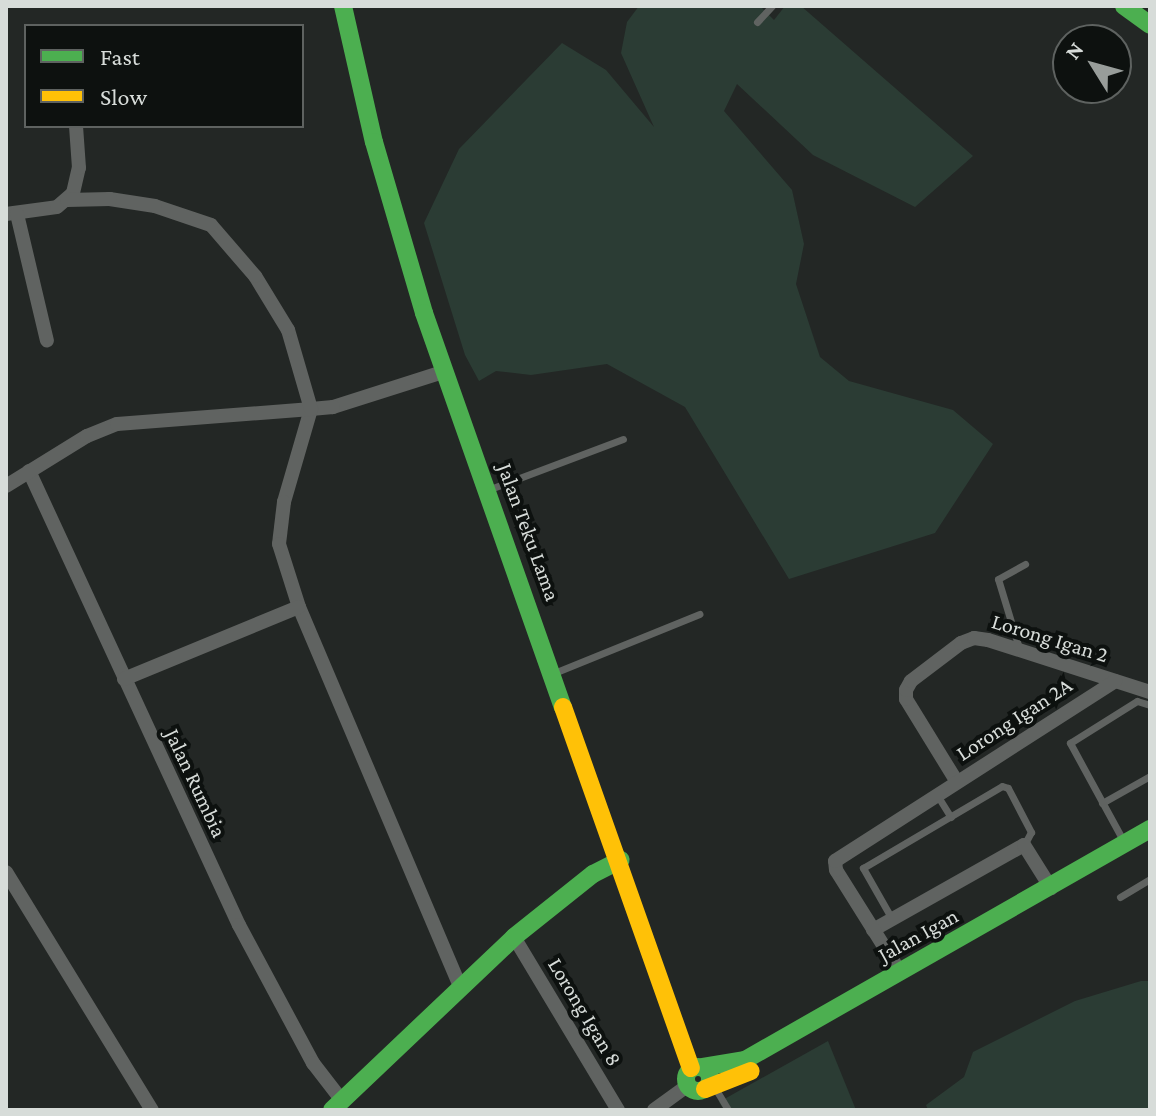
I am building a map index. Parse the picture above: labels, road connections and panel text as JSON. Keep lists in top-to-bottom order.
{
  "streets": {
    "street": [
      "Jalan Teku Lama",
      "Lorong Igan 2",
      "Lorong Igan 2A",
      "Jalan Rumbia",
      "Jalan Igan",
      "Lorong Igan 8"
    ]
  },
  "crossings": [
    ["Jalan Teku Lama", "Jalan Igan"],
    ["Lorong Igan 2", "Lorong Igan 2A"]
  ],
  "legend": ["Fast", "Slow"],
  "north": "top left"
}
